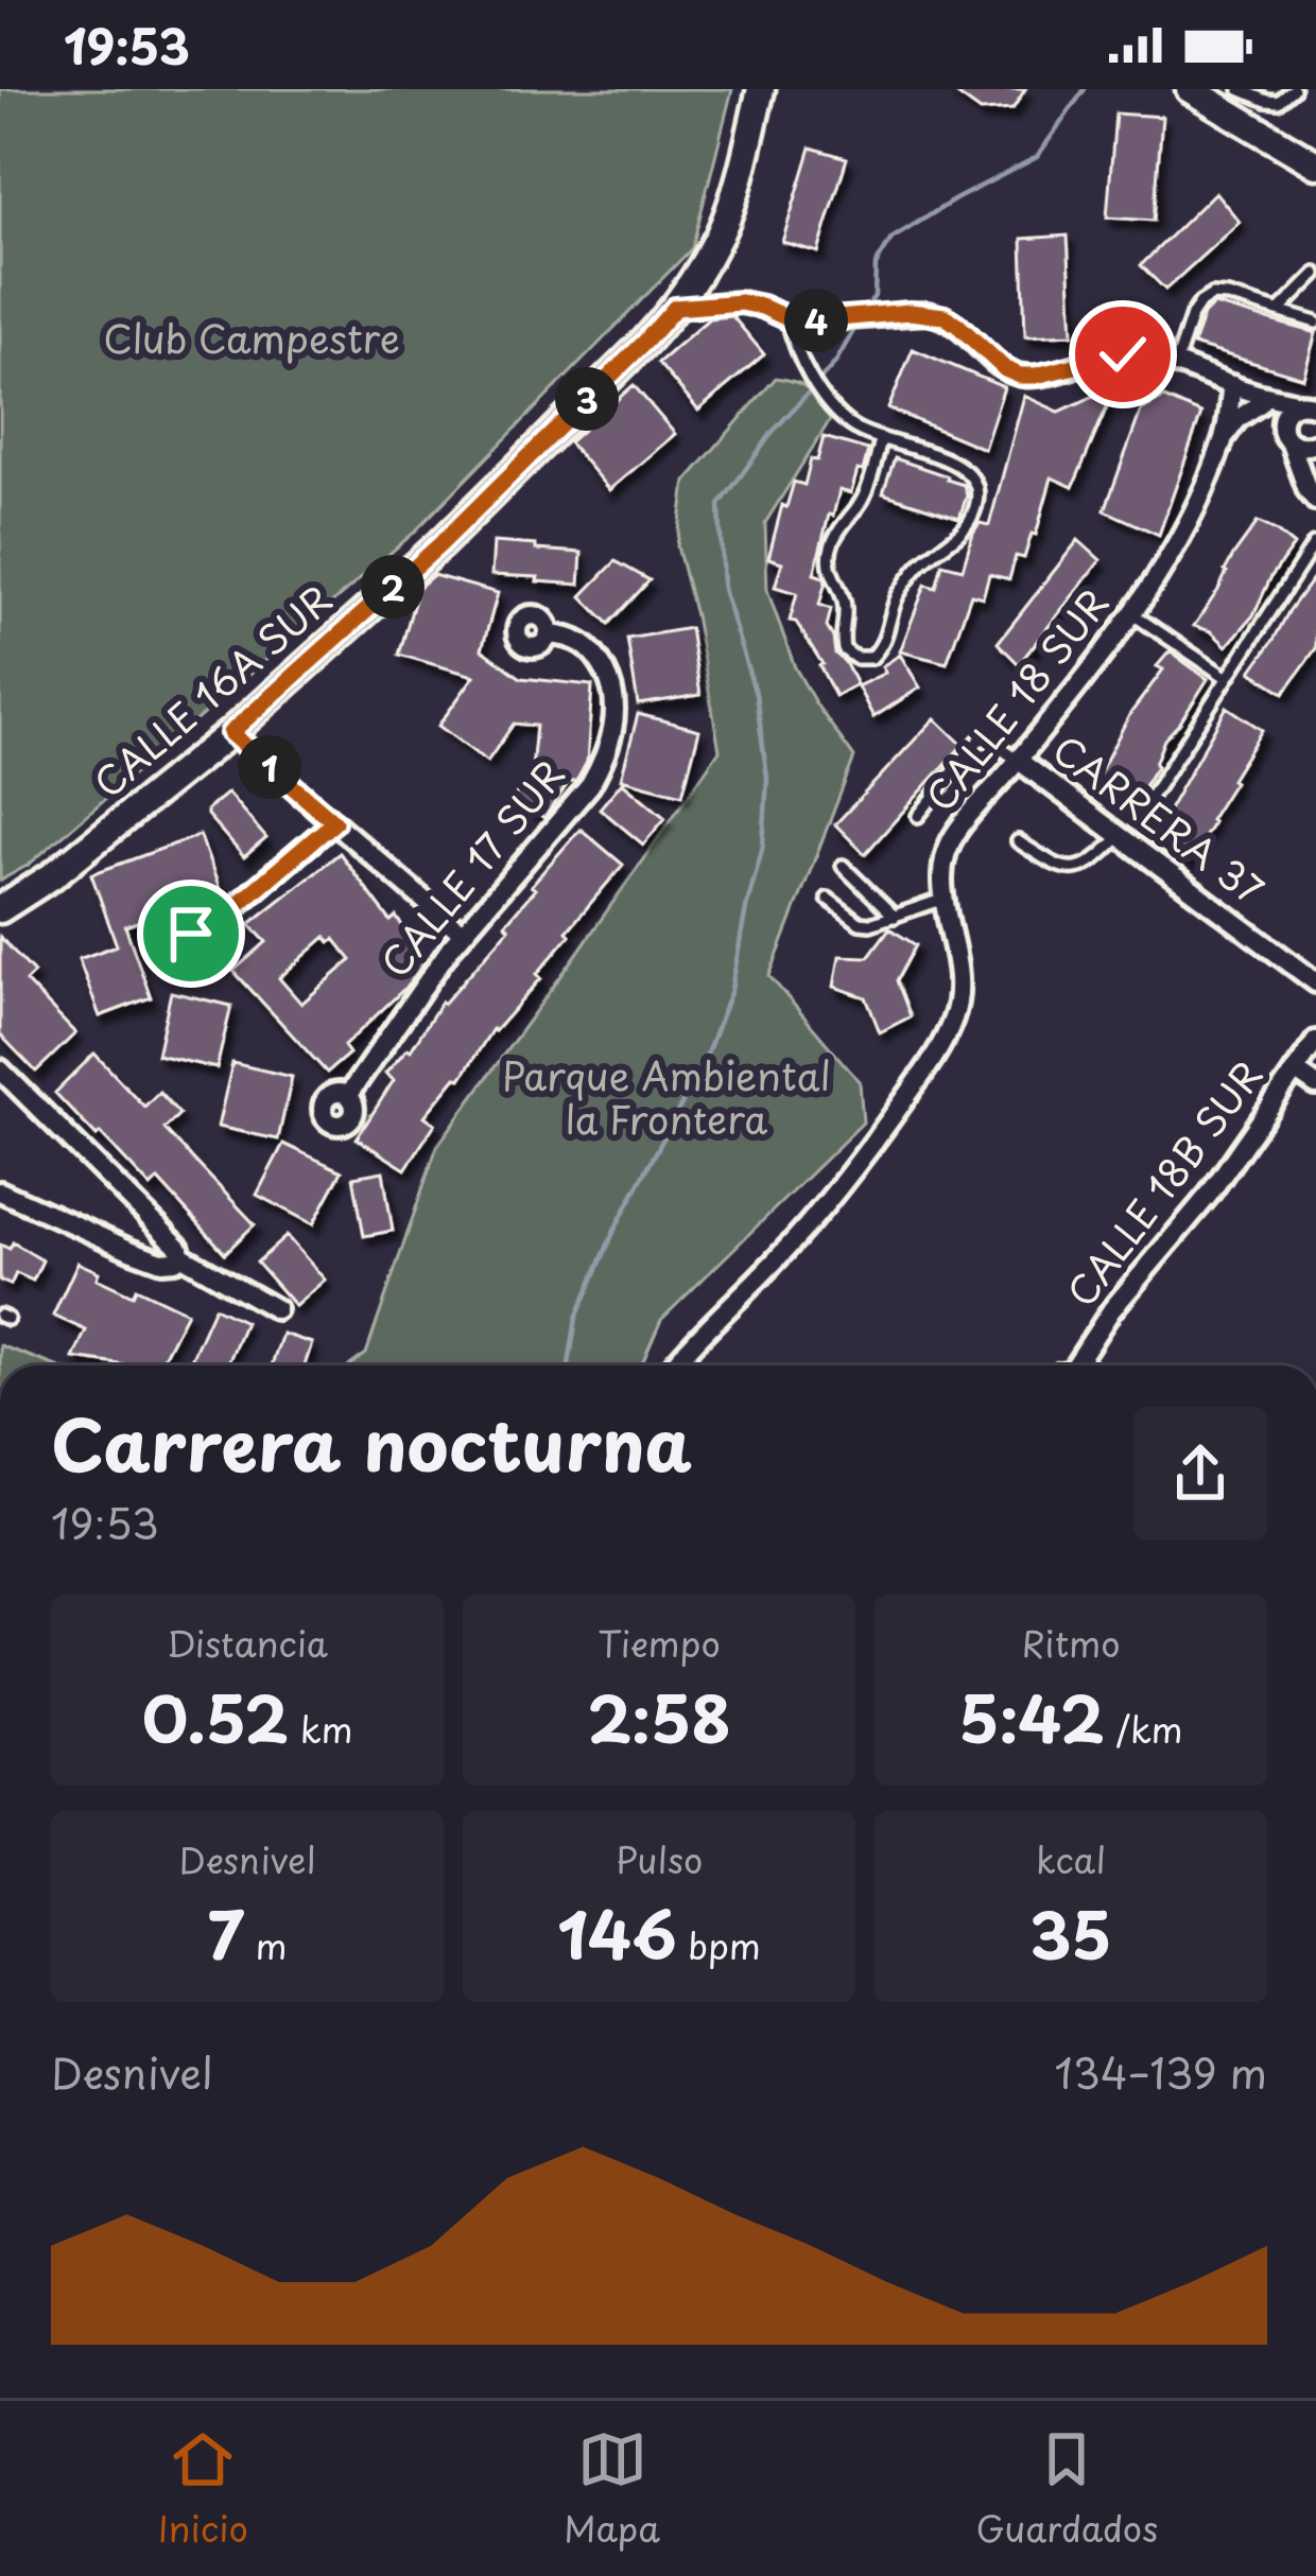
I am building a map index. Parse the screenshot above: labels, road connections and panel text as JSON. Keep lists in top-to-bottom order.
{
  "streets": {
    "street": [
      "CALLE 16A SUR",
      "CALLE 18 SUR",
      "CARRERA 37",
      "CALLE 17 SUR",
      "CALLE 18B SUR"
    ]
  },
  "crossings": [
    ["CALLE 18 SUR", "CARRERA 37"]
  ],
  "parks": ["Club Campestre", "Parque Ambiental la Frontera"],
  "page": {
    "status": "19:53",
    "pins": [
      "4",
      "3",
      "2",
      "1"
    ],
    "heading": ["Carrera nocturna", "19:53"],
    "stats": [
      ["Distancia", "0.52 km"],
      ["Tiempo", "2:58"],
      ["Ritmo", "5:42 /km"],
      ["Desnivel", "7 m"],
      ["Pulso", "146 bpm"],
      ["kcal", "35"]
    ],
    "chart": ["Desnivel", "134–139 m"],
    "tabs": ["Inicio", "Mapa", "Guardados"]
  }
}
